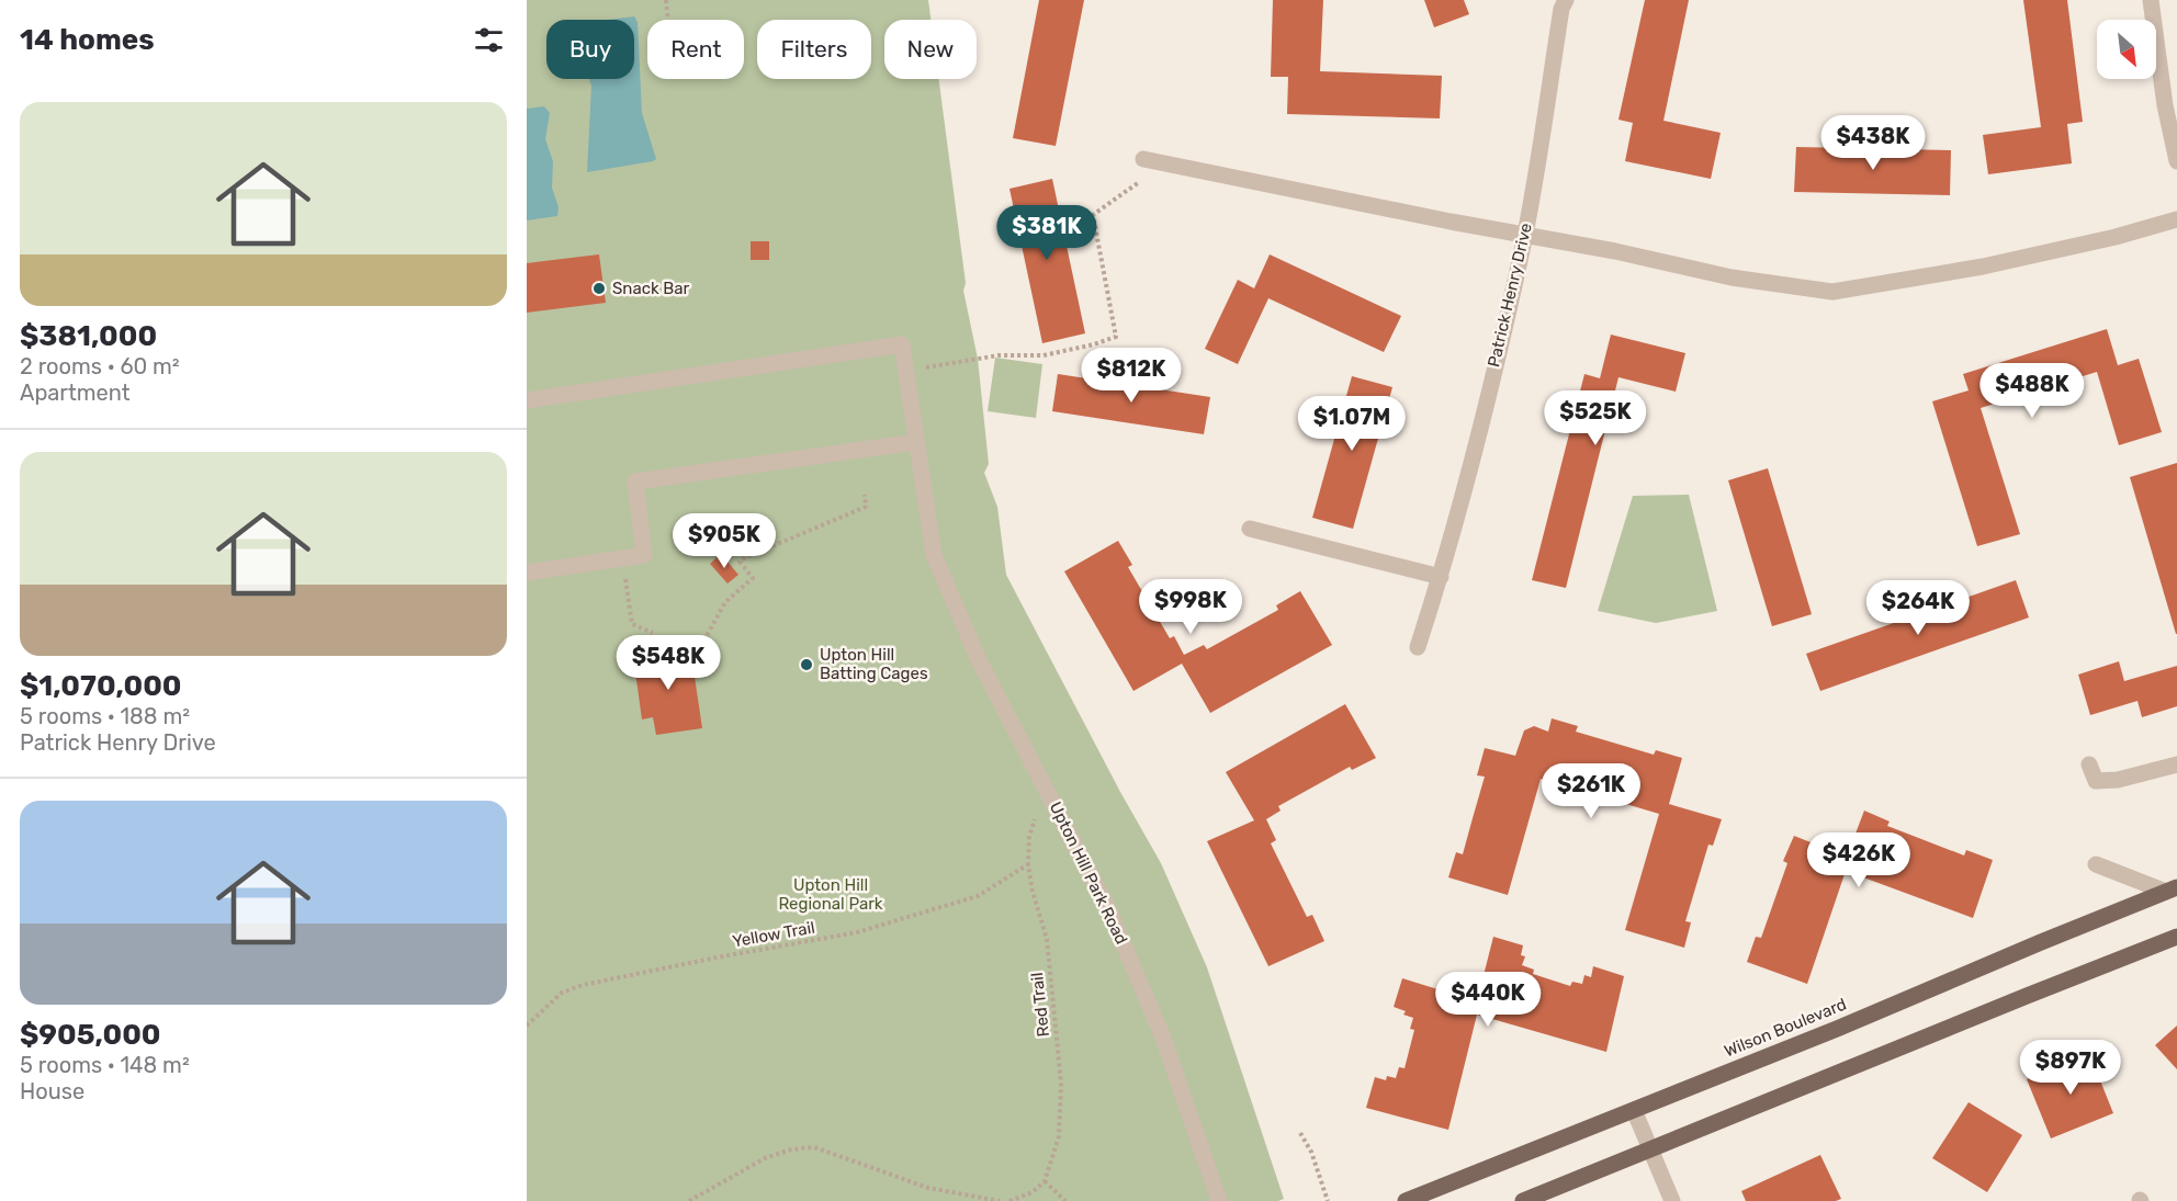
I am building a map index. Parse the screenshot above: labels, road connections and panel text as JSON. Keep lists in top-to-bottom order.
{
  "streets": {
    "main road": ["Wilson Boulevard"],
    "street": ["Patrick Henry Drive", "Upton Hill Park Road"],
    "path": ["Yellow Trail", "Red Trail"]
  },
  "crossings": [
    ["Upton Hill Park Road", "Red Trail"],
    ["Yellow Trail", "Red Trail"]
  ],
  "parks": ["Upton Hill Regional Park"],
  "places": ["Snack Bar", "Upton Hill Batting Cages"],
  "north": "bottom right",
  "page": {
    "heading": "14 homes",
    "chip": [
      "Buy",
      "Rent",
      "Filters",
      "New"
    ],
    "list": [
      {
        "name": "$381,000",
        "note": "2 rooms · 60 m² · Apartment"
      },
      {
        "name": "$1,070,000",
        "note": "5 rooms · 188 m² · Patrick Henry Drive"
      },
      {
        "name": "$905,000",
        "note": "5 rooms · 148 m² · House"
      }
    ],
    "price": [
      "$438K",
      "$381K",
      "$812K",
      "$488K",
      "$525K",
      "$1.07M",
      "$905K",
      "$998K",
      "$264K",
      "$548K",
      "$261K",
      "$426K",
      "$440K",
      "$897K"
    ]
  }
}
